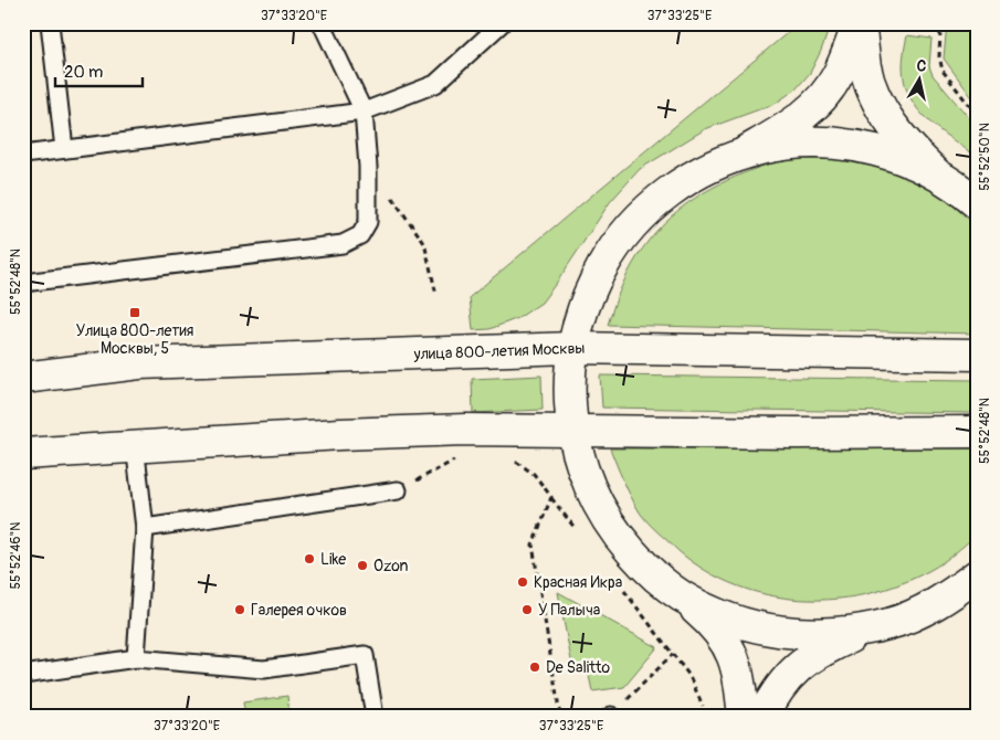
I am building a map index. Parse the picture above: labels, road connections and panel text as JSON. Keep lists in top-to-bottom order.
{
  "streets": {
    "main road": ["улица 800-летия Москвы"]
  },
  "places": {
    "transit": ["Улица 800-летия Москвы, 5"],
    "other": [
      "Like",
      "Ozon",
      "Красная Икра",
      "Галерея очков",
      "У Палыча",
      "De Salitto"
    ]
  },
  "scale_bar": "20 m",
  "north": "top",
  "coordinates": [
    "37°33'20\"E",
    "37°33'25\"E",
    "55°52'50\"N",
    "55°52'48\"N",
    "55°52'46\"N"
  ]
}
